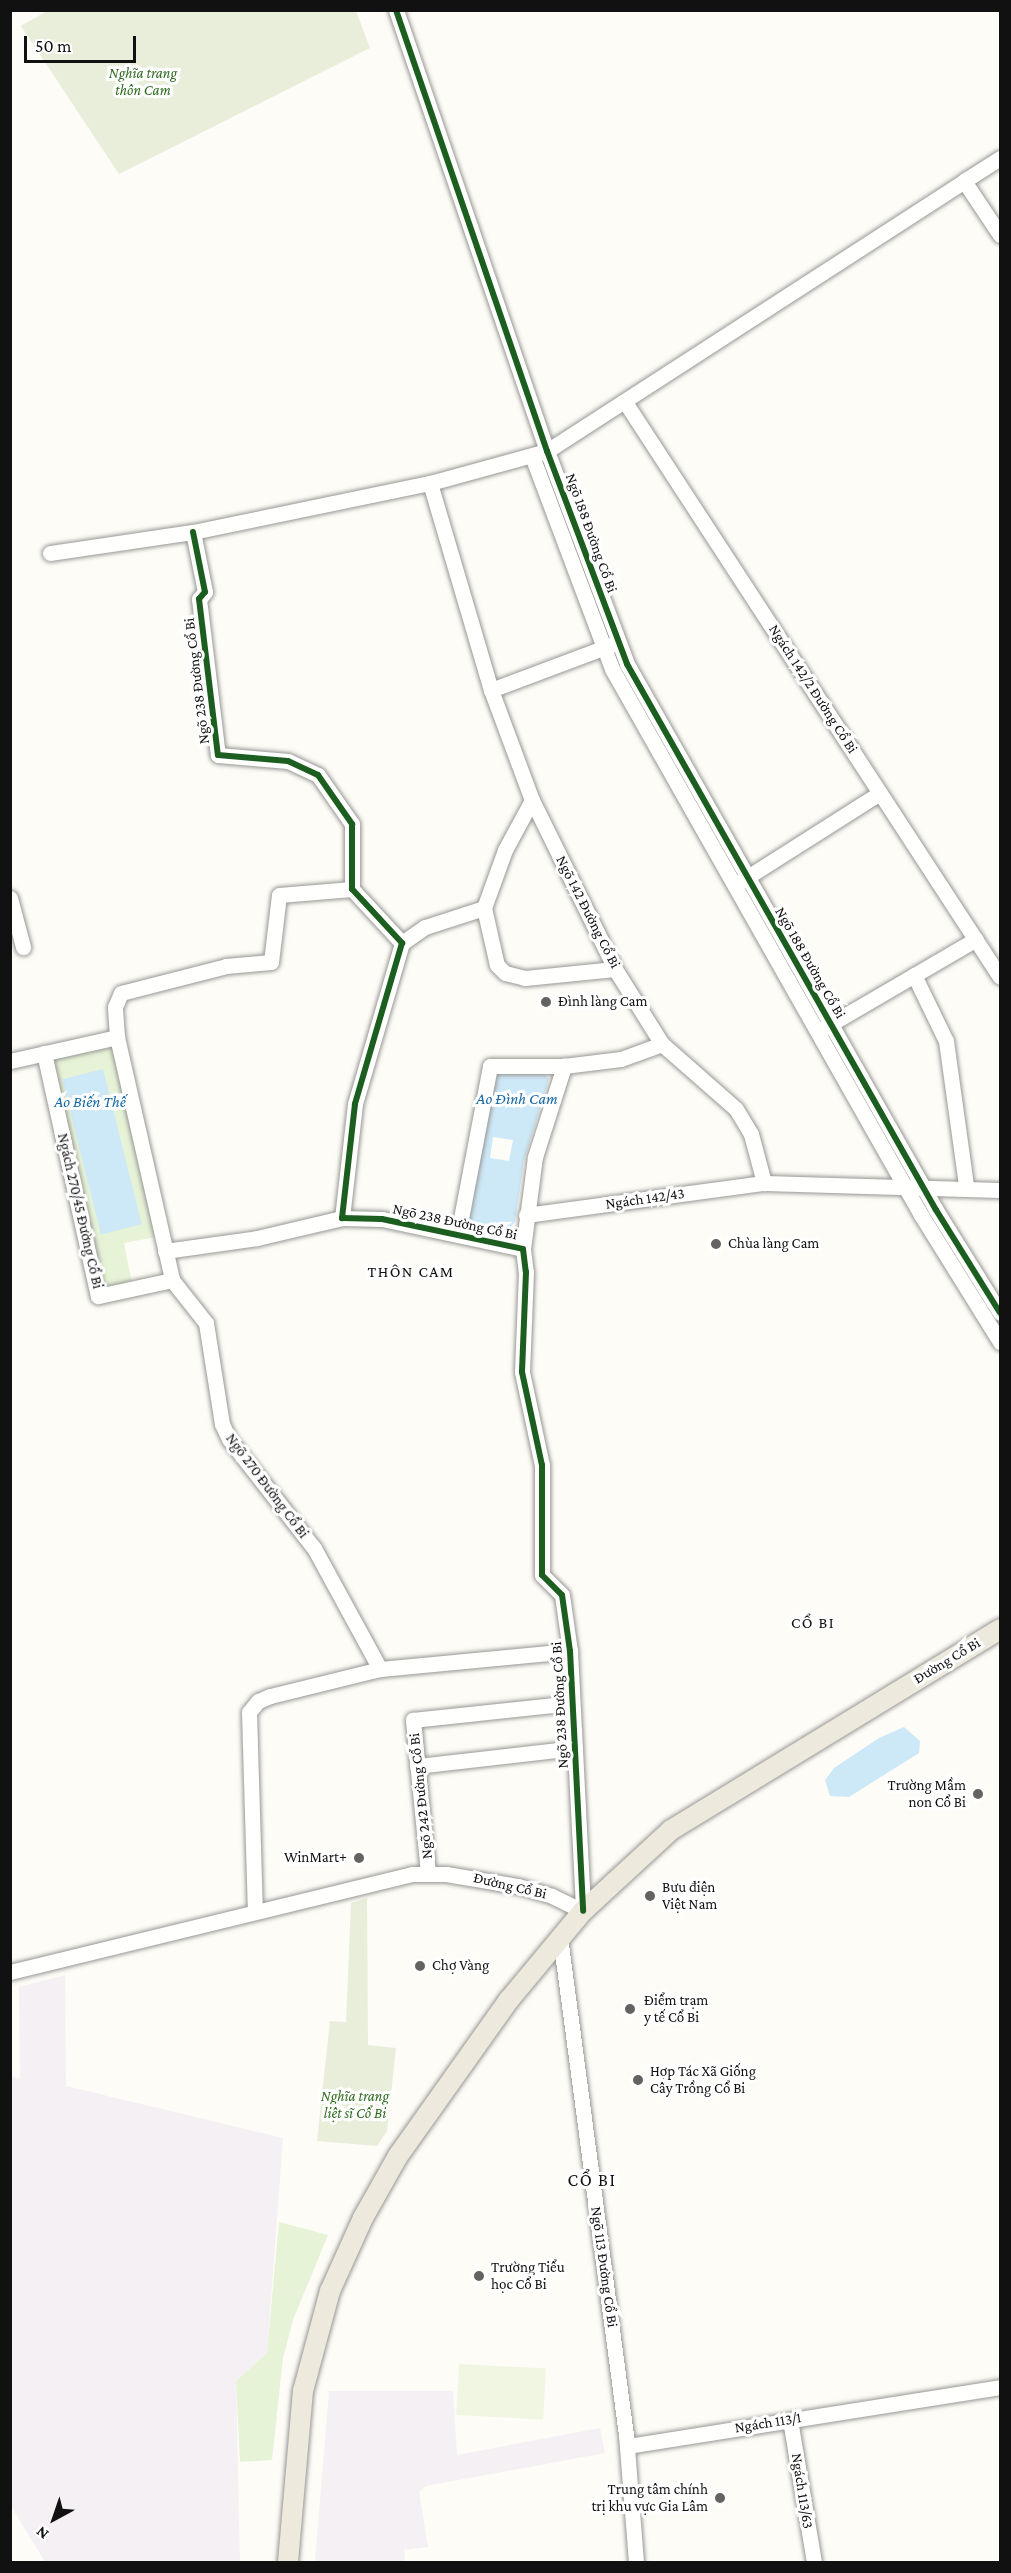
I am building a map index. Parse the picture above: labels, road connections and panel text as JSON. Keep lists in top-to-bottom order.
{
  "streets": {
    "main road": ["Đường Cổ Bi"],
    "street": [
      "Ngõ 188 Đường Cổ Bi",
      "Ngõ 238 Đường Cổ Bi",
      "Ngách 142/2 Đường Cổ Bi",
      "Ngõ 142 Đường Cổ Bi",
      "Ngách 142/43",
      "Ngách 270/45 Đường Cổ Bi",
      "Ngõ 270 Đường Cổ Bi",
      "Ngõ 242 Đường Cổ Bi",
      "Ngõ 113 Đường Cổ Bi",
      "Ngách 113/1",
      "Ngách 113/63"
    ]
  },
  "crossings": [
    ["Ngõ 238 Đường Cổ Bi", "Ngõ 270 Đường Cổ Bi"],
    ["Ngõ 238 Đường Cổ Bi", "Đường Cổ Bi"],
    ["Ngõ 142 Đường Cổ Bi", "Ngách 142/43"],
    ["Ngách 270/45 Đường Cổ Bi", "Ngõ 270 Đường Cổ Bi"],
    ["Đường Cổ Bi", "Ngõ 242 Đường Cổ Bi"],
    ["Ngõ 113 Đường Cổ Bi", "Ngách 113/1"],
    ["Ngách 113/1", "Ngách 113/63"]
  ],
  "districts": ["THÔN CAM", "CỔ BI", "CỔ BI"],
  "water": ["Ao Đình Cam", "Ao Biến Thế"],
  "parks": ["Nghĩa trang thôn Cam", "Nghĩa trang liệt sĩ Cổ Bi"],
  "places": [
    "Đình làng Cam",
    "Chùa làng Cam",
    "Trường Mầm non Cổ Bi",
    "WinMart+",
    "Bưu điện Việt Nam",
    "Chợ Vàng",
    "Điểm trạm y tế Cổ Bi",
    "Hợp Tác Xã Giống Cây Trồng Cổ Bi",
    "Trường Tiểu học Cổ Bi",
    "Trung tâm chính trị khu vực Gia Lâm"
  ],
  "scale_bar": "50 m",
  "north": "bottom left"
}
